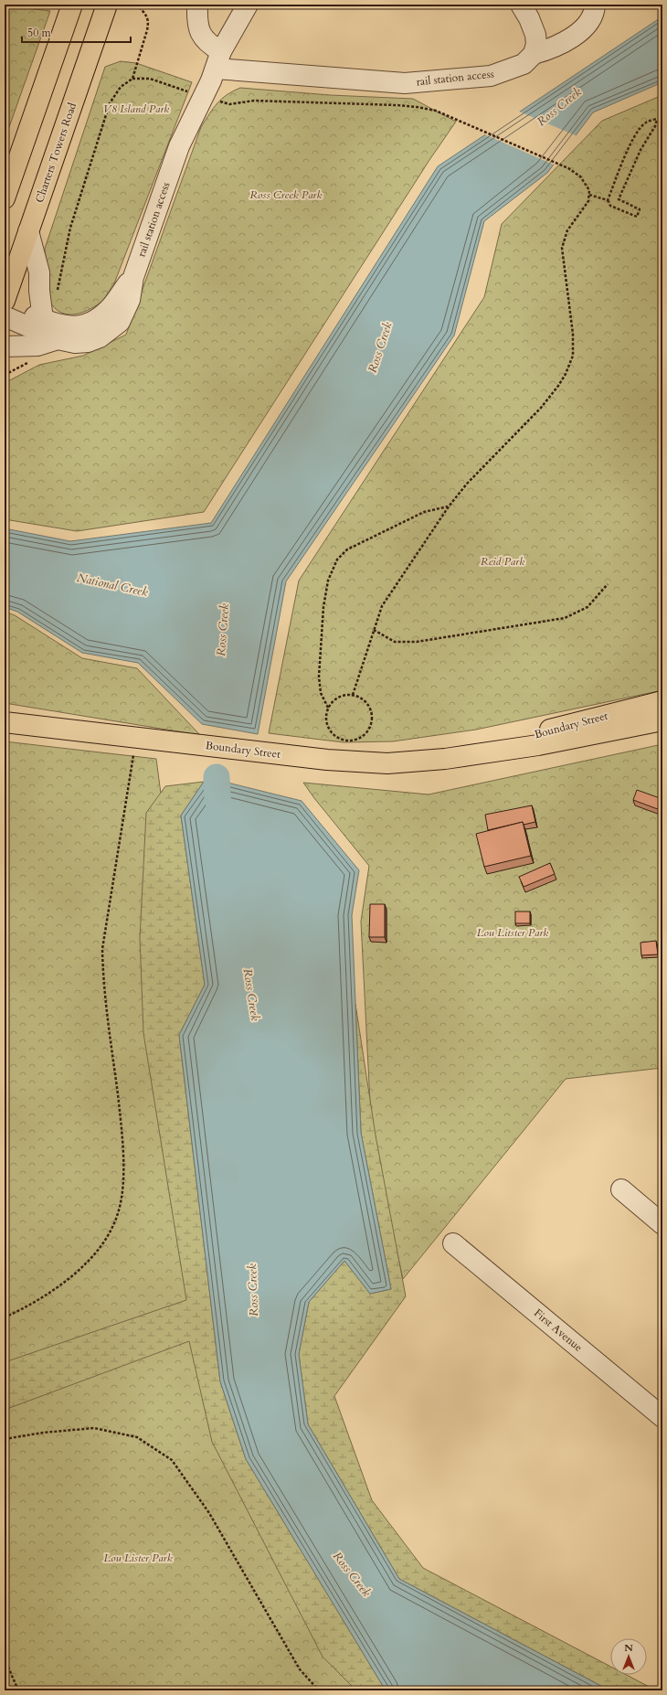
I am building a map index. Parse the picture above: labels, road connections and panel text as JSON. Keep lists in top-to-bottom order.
{
  "streets": {
    "main road": ["Charters Towers Road", "Boundary Street"],
    "street": ["rail station access", "First Avenue"]
  },
  "water": ["Ross Creek", "National Creek"],
  "parks": [
    "V8 Island Park",
    "Ross Creek Park",
    "Reid Park",
    "Lou Litster Park",
    "Lou Lister Park"
  ],
  "scale_bar": "50 m",
  "north": "top"
}
